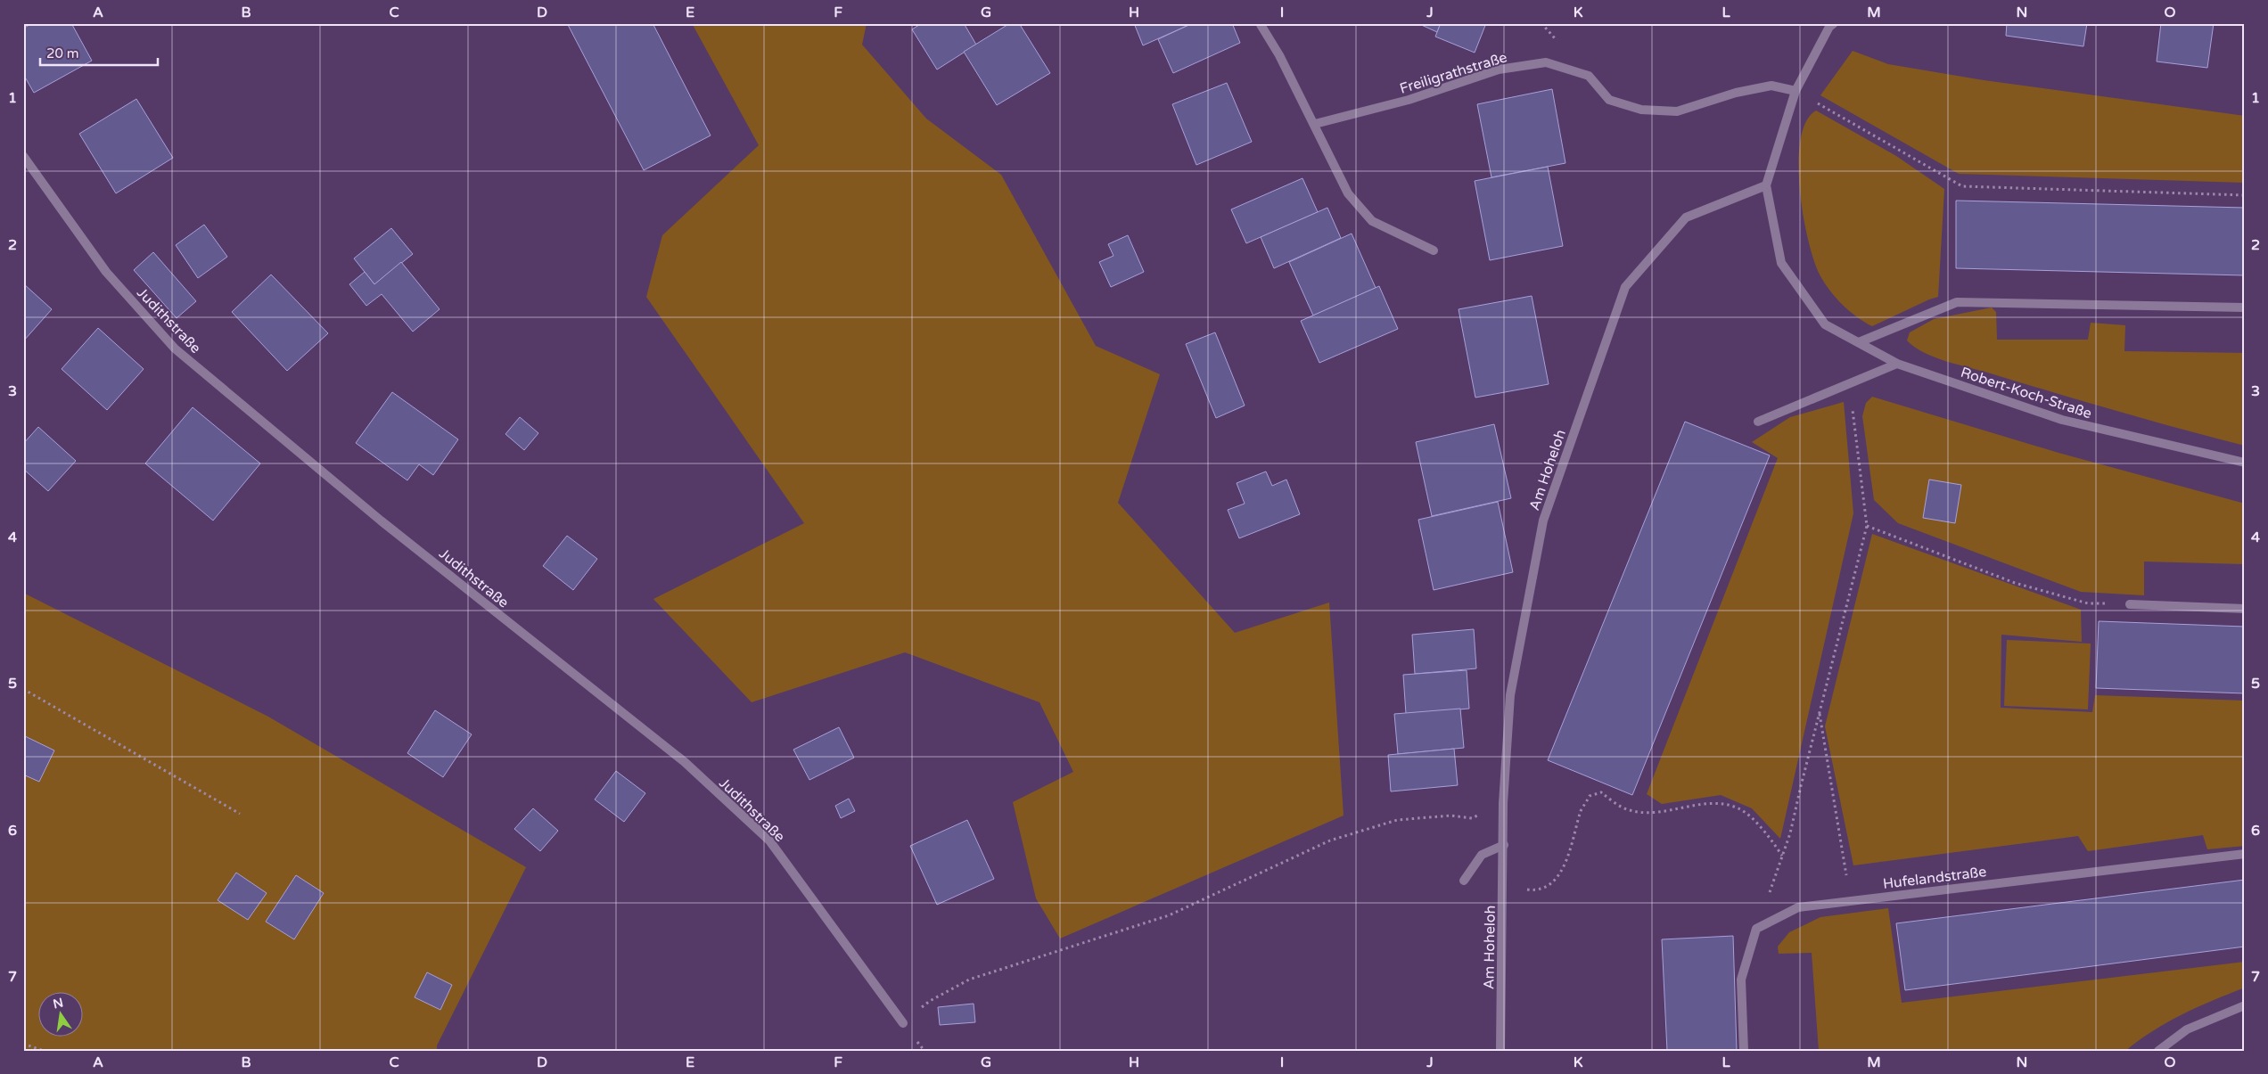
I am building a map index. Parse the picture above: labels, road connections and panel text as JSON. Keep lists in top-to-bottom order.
{
  "streets": {
    "street": [
      "Freiligrathstraße",
      "Judithstraße",
      "Robert-Koch-Straße",
      "Am Hoheloh",
      "Hufelandstraße"
    ]
  },
  "crossings": [
    ["Freiligrathstraße", "Robert-Koch-Straße"],
    ["Robert-Koch-Straße", "Am Hoheloh"]
  ],
  "scale_bar": "20 m",
  "north": "top",
  "grid": {
    "columns": [
      "A",
      "B",
      "C",
      "D",
      "E",
      "F",
      "G",
      "H",
      "I",
      "J",
      "K",
      "L",
      "M",
      "N",
      "O"
    ],
    "rows": [
      "1",
      "2",
      "3",
      "4",
      "5",
      "6",
      "7"
    ]
  }
}
